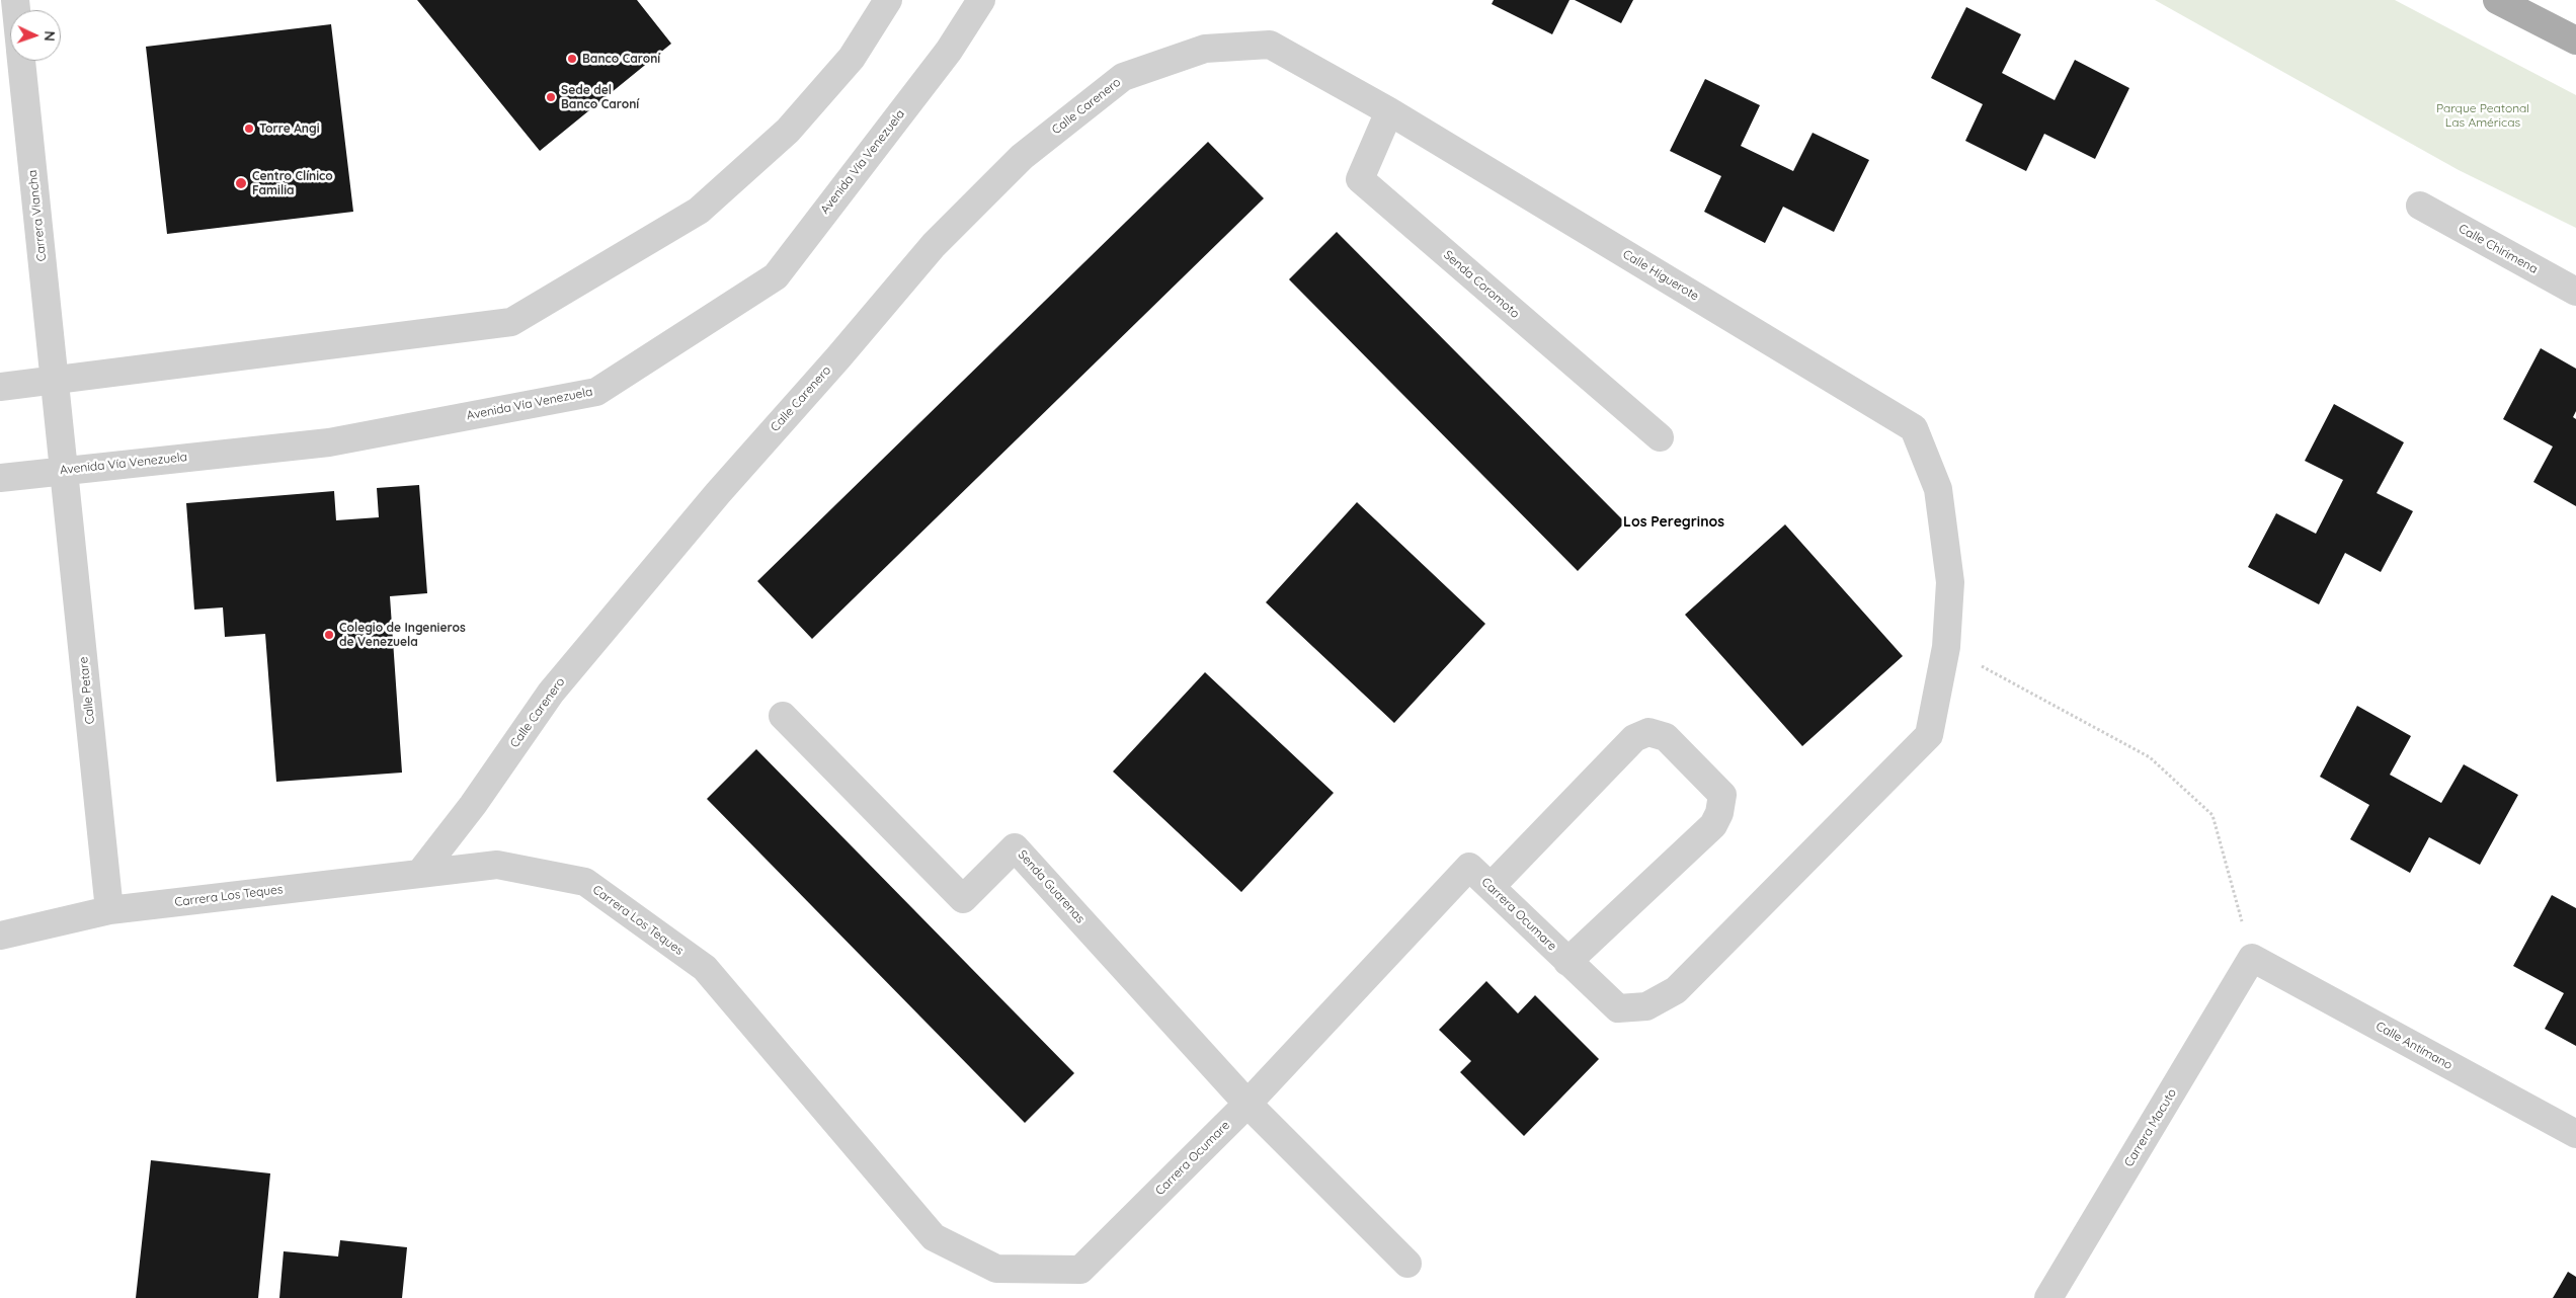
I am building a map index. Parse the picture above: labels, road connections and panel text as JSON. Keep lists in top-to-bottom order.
{
  "streets": {
    "street": [
      "Calle Carenero",
      "Avenida Vía Venezuela",
      "Carrera Viancha",
      "Calle Chirimena",
      "Calle Higuerote",
      "Senda Coromoto",
      "Calle Petare",
      "Senda Guarenas",
      "Carrera Los Teques",
      "Carrera Ocumare",
      "Calle Antímano",
      "Carrera Macuto"
    ]
  },
  "crossings": [
    ["Calle Carenero", "Calle Higuerote"],
    ["Calle Carenero", "Carrera Los Teques"],
    ["Avenida Vía Venezuela", "Carrera Viancha"],
    ["Avenida Vía Venezuela", "Calle Petare"],
    ["Carrera Viancha", "Calle Petare"],
    ["Calle Higuerote", "Senda Coromoto"],
    ["Calle Higuerote", "Carrera Ocumare"],
    ["Calle Petare", "Carrera Los Teques"],
    ["Senda Guarenas", "Carrera Ocumare"],
    ["Carrera Los Teques", "Carrera Ocumare"],
    ["Calle Antímano", "Carrera Macuto"]
  ],
  "districts": ["Los Peregrinos"],
  "parks": ["Parque Peatonal Las Américas"],
  "places": [
    "Banco Caroní",
    "Sede del Banco Caroní",
    "Torre Angi",
    "Centro Clínico Familia",
    "Colegio de Ingenieros de Venezuela"
  ],
  "north": "right"
}
